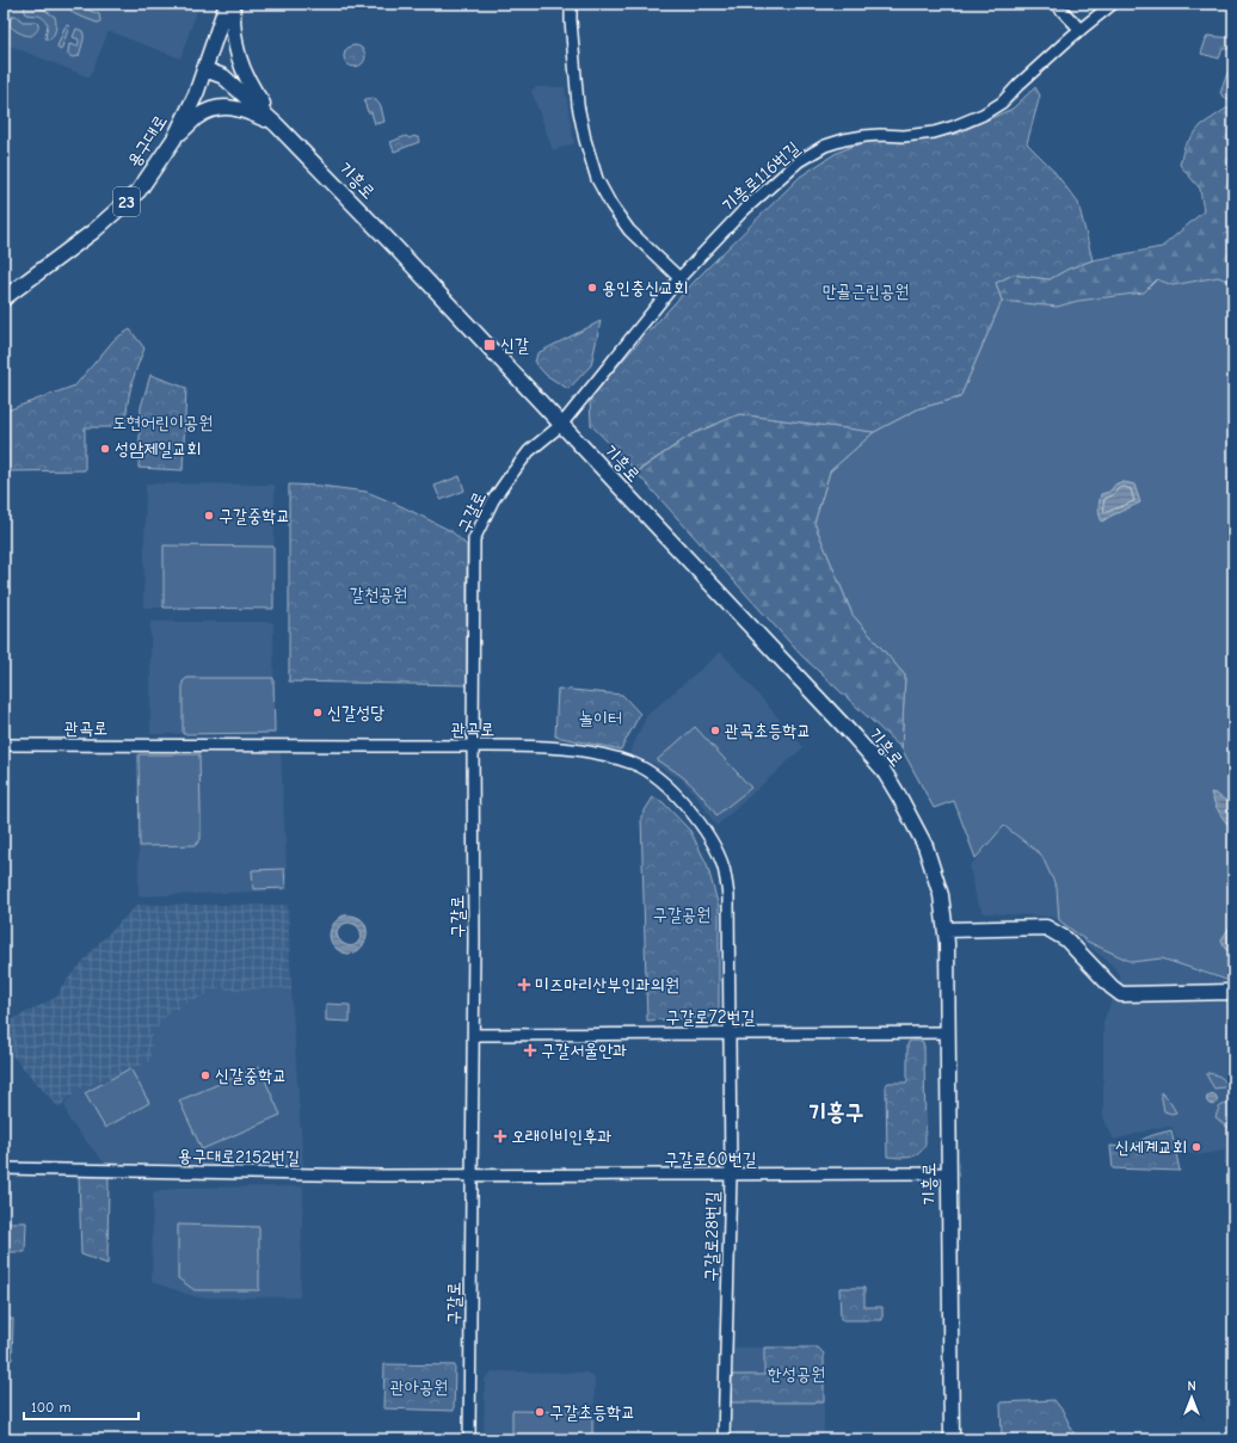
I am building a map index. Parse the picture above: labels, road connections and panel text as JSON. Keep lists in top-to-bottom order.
{
  "streets": {
    "main road": ["용구대로", "기흥로", "23"],
    "street": [
      "기흥로116번길",
      "구갈로",
      "관곡로",
      "구갈로72번길",
      "용구대로2152번길",
      "구갈로60번길",
      "구갈로28번길"
    ]
  },
  "crossings": [
    ["용구대로", "기흥로"],
    ["기흥로116번길", "기흥로"],
    ["기흥로116번길", "구갈로"],
    ["기흥로", "구갈로"],
    ["기흥로", "구갈로72번길"],
    ["기흥로", "구갈로60번길"],
    ["구갈로", "관곡로"],
    ["구갈로", "구갈로72번길"],
    ["구갈로", "용구대로2152번길"],
    ["구갈로", "구갈로60번길"],
    ["관곡로", "구갈로72번길"],
    ["관곡로", "구갈로28번길"],
    ["구갈로72번길", "구갈로28번길"],
    ["용구대로2152번길", "구갈로60번길"],
    ["구갈로60번길", "구갈로28번길"]
  ],
  "districts": ["기흥구"],
  "parks": [
    "만골근린공원",
    "도현어린이공원",
    "갈천공원",
    "놀이터",
    "구갈공원",
    "한성공원",
    "관아공원"
  ],
  "places": {
    "other": [
      "용인충신교회",
      "성암제일교회",
      "구갈중학교",
      "신갈성당",
      "관곡초등학교",
      "신갈중학교",
      "신세계교회",
      "구갈초등학교"
    ],
    "transit": ["신갈"],
    "health": ["미즈마리산부인과의원", "구갈서울안과", "오래이비인후과"]
  },
  "scale_bar": "100 m",
  "north": "top"
}
